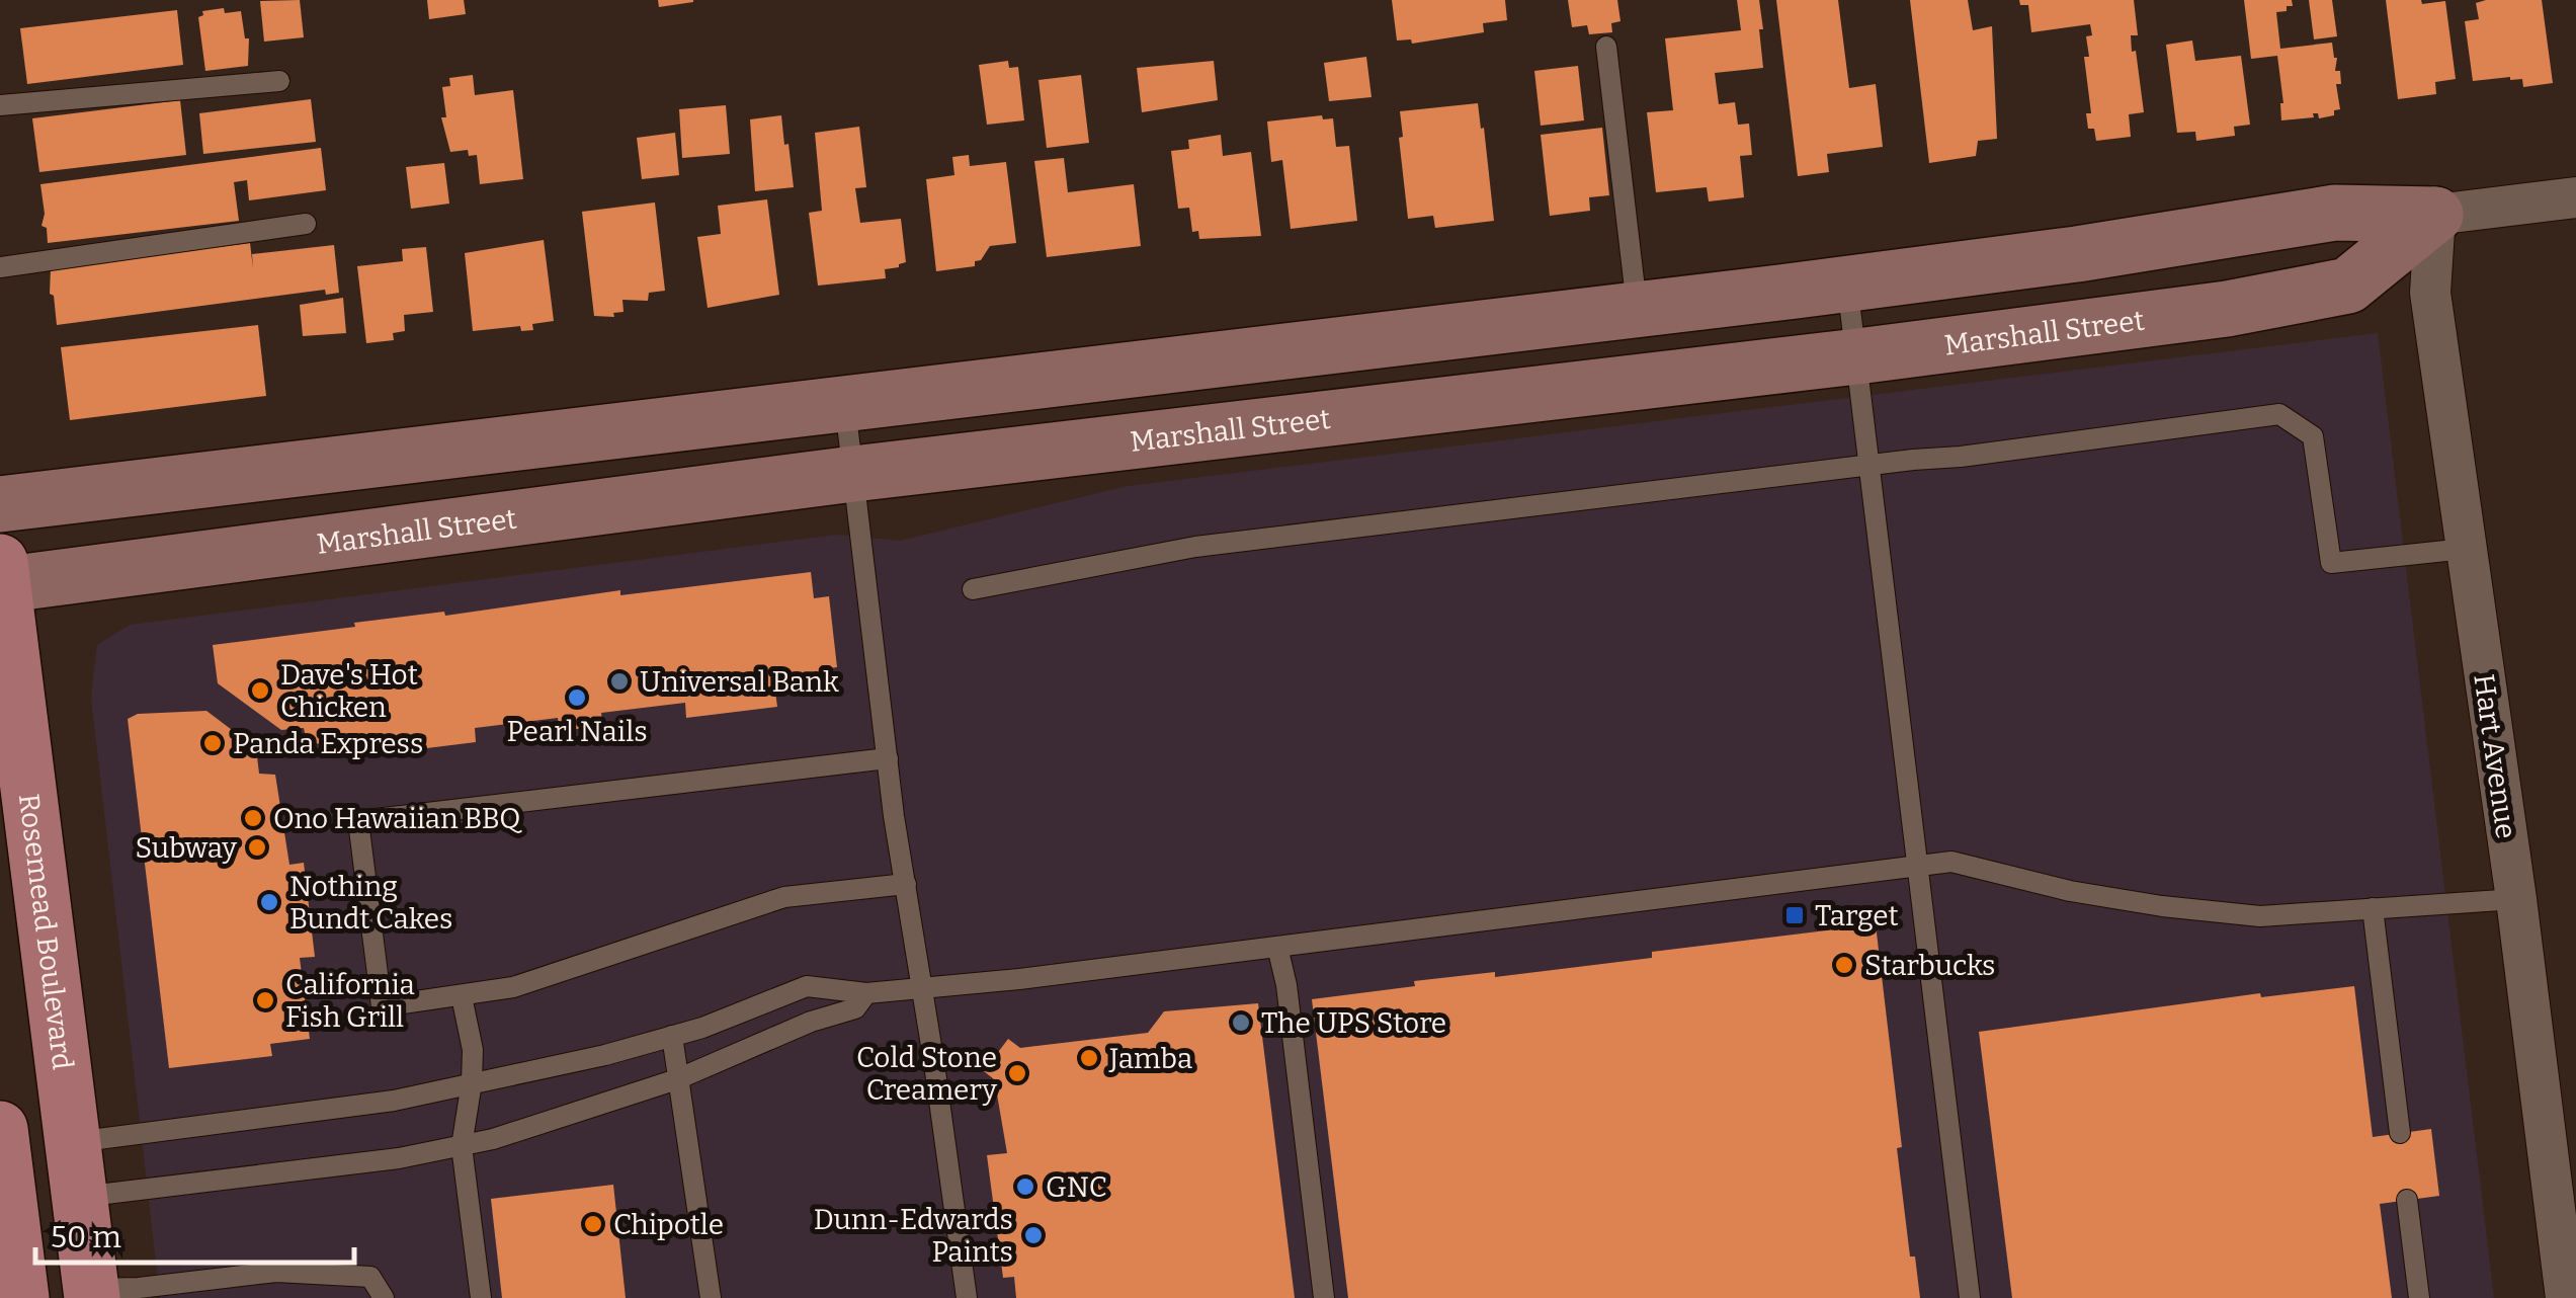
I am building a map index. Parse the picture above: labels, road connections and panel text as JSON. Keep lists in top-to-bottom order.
{
  "streets": {
    "main road": ["Rosemead Boulevard"],
    "street": ["Marshall Street", "Hart Avenue"]
  },
  "crossings": [
    ["Marshall Street", "Hart Avenue"],
    ["Marshall Street", "Rosemead Boulevard"]
  ],
  "places": {
    "other": [
      "Universal Bank",
      "Dave's Hot Chicken",
      "Pearl Nails",
      "Panda Express",
      "Ono Hawaiian BBQ",
      "Subway",
      "Nothing Bundt Cakes",
      "Starbucks",
      "California Fish Grill",
      "The UPS Store",
      "Jamba",
      "Cold Stone Creamery",
      "GNC",
      "Chipotle",
      "Dunn-Edwards Paints"
    ],
    "transit": ["Target"]
  },
  "scale_bar": "50 m"
}
